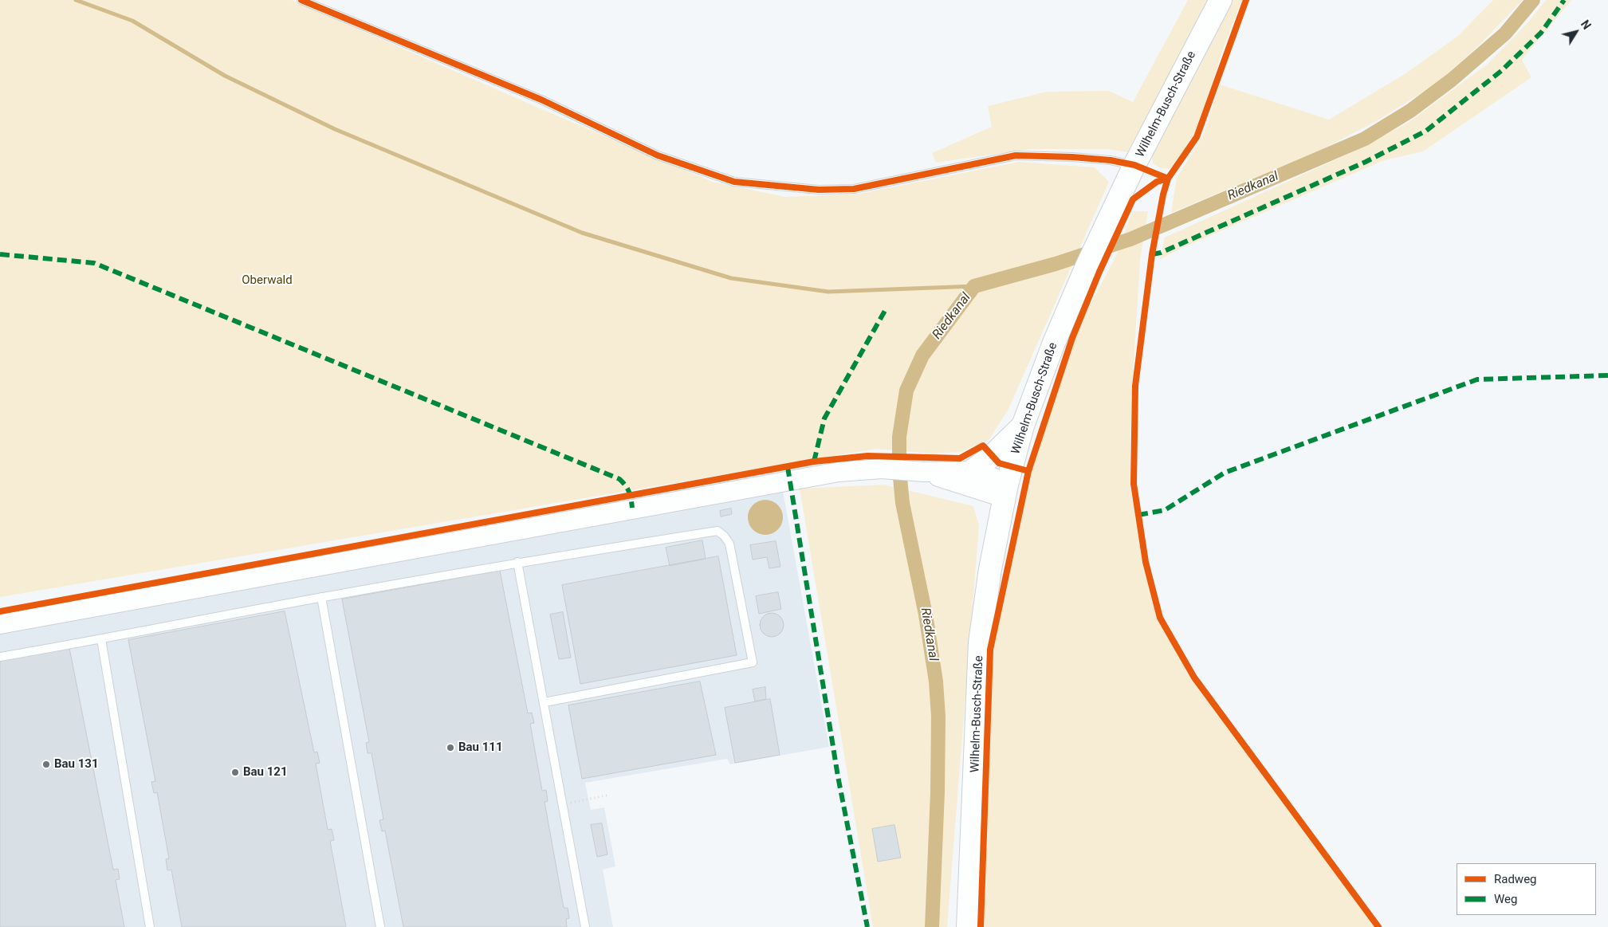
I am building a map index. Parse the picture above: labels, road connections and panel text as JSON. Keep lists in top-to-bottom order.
{
  "streets": {
    "main road": ["Wilhelm-Busch-Straße"]
  },
  "water": ["Riedkanal"],
  "parks": ["Oberwald"],
  "places": ["Bau 111", "Bau 131", "Bau 121"],
  "legend": ["Radweg", "Weg"],
  "north": "top right"
}
